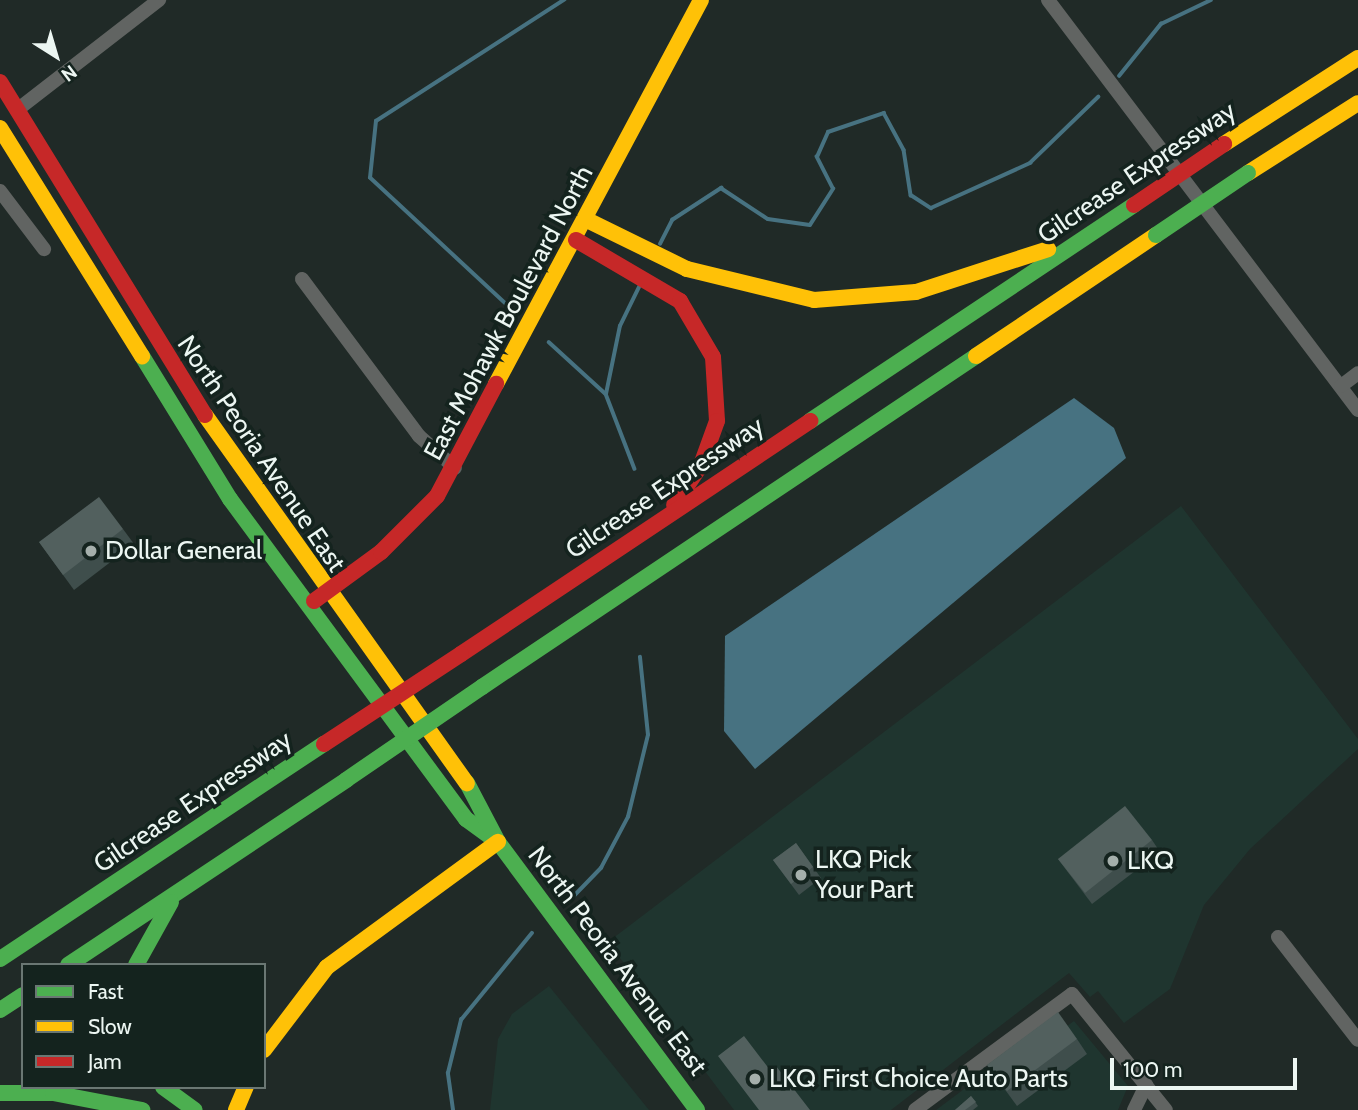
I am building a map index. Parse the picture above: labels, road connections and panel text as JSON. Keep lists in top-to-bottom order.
{
  "streets": {
    "main road": ["Gilcrease Expressway", "East Mohawk Boulevard North", "North Peoria Avenue East"]
  },
  "crossings": [
    ["East Mohawk Boulevard North", "North Peoria Avenue East"]
  ],
  "places": [
    "Dollar General",
    "LKQ",
    "LKQ Pick Your Part",
    "LKQ First Choice Auto Parts"
  ],
  "legend": ["Fast", "Slow", "Jam"],
  "scale_bar": "100 m",
  "north": "bottom right"
}
